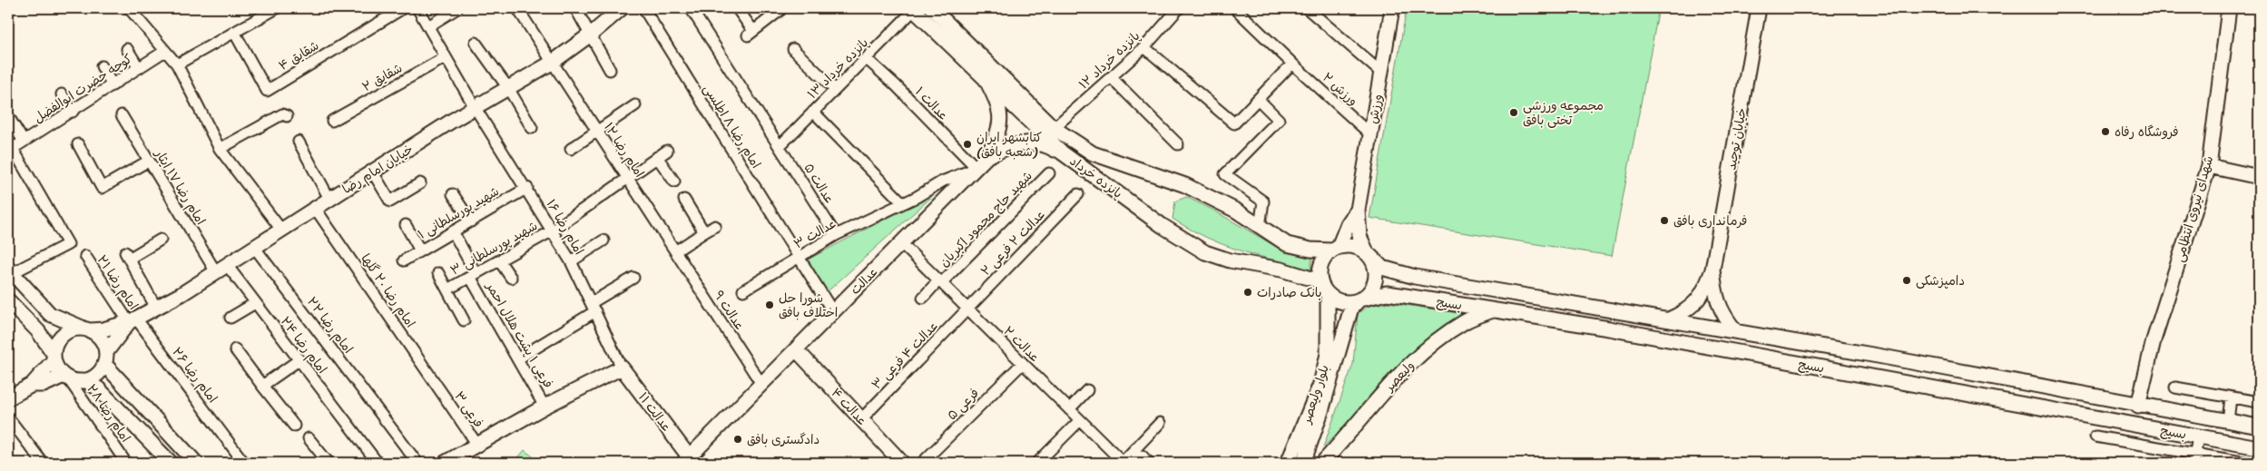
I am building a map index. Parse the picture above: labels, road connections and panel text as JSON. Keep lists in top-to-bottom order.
{
  "streets": {
    "main road": [
      "ورزش",
      "خیابان توحید",
      "خیابان امام رضا",
      "پانزده خرداد",
      "شهدای نیروی انتظامی",
      "عدالت",
      "بسیج",
      "ولیعصر",
      "بلوار ولیعصر",
      "عدالت ۴",
      "عدالت ۱۱"
    ],
    "street": [
      "شقایق ۴",
      "پانزده خرداد ۱۲",
      "پانزده خرداد ۱۳",
      "شقایق ۲",
      "کوچه حضرت ابوالفضل",
      "ورزش ۲",
      "عدالت ۱",
      "امام رضا ۸ اطلسی",
      "امام رضا ۱۲",
      "عدالت ۵",
      "امام رضا ۱۷ ایثار",
      "شهید پورسلطانی ۱",
      "شهید حاج محمود اکبریان",
      "امام رضا ۱۶",
      "عدالت ۳",
      "عدالت ۲ فرعی ۲",
      "شهید پورسلطانی ۳",
      "امام رضا ۲۱",
      "امام رضا ۲۰ گلها",
      "عدالت ۹",
      "امام رضا ۲۲",
      "فرعی ۱ پشت هلال احمر",
      "عدالت ۲",
      "امام رضا ۲۴",
      "عدالت ۴ فرعی ۳",
      "امام رضا ۲۶",
      "فرعی ۵",
      "فرعی ۳",
      "امام رضا ۲۸"
    ]
  },
  "crossings": [
    ["پانزده خرداد ۱۲", "پانزده خرداد"],
    ["پانزده خرداد ۱۳", "عدالت ۱"],
    ["پانزده خرداد ۱۳", "پانزده خرداد"],
    ["پانزده خرداد ۱۳", "عدالت ۵"],
    ["شقایق ۲", "امام رضا ۱۶"],
    ["ورزش ۲", "ورزش"],
    ["عدالت ۱", "عدالت ۳"],
    ["عدالت ۱", "عدالت"],
    ["ورزش", "پانزده خرداد"],
    ["ورزش", "بسیج"],
    ["ورزش", "بلوار ولیعصر"],
    ["امام رضا ۸ اطلسی", "عدالت ۳"],
    ["امام رضا ۸ اطلسی", "عدالت"],
    ["امام رضا ۱۲", "خیابان امام رضا"],
    ["امام رضا ۱۲", "شهید پورسلطانی ۳"],
    ["امام رضا ۱۲", "عدالت ۹"],
    ["خیابان امام رضا", "امام رضا ۱۷ ایثار"],
    ["خیابان امام رضا", "امام رضا ۱۶"],
    ["خیابان امام رضا", "امام رضا ۲۱"],
    ["خیابان امام رضا", "امام رضا ۲۰ گلها"],
    ["خیابان امام رضا", "امام رضا ۲۲"],
    ["خیابان امام رضا", "امام رضا ۲۴"],
    ["خیابان امام رضا", "امام رضا ۲۶"],
    ["پانزده خرداد", "عدالت"],
    ["پانزده خرداد", "بسیج"],
    ["پانزده خرداد", "بلوار ولیعصر"],
    ["عدالت ۵", "عدالت ۳"],
    ["امام رضا ۱۷ ایثار", "امام رضا ۲۴"],
    ["شهدای نیروی انتظامی", "بسیج"],
    ["شهید پورسلطانی ۱", "امام رضا ۱۶"],
    ["شهید پورسلطانی ۱", "فرعی ۱ پشت هلال احمر"],
    ["شهید حاج محمود اکبریان", "عدالت ۲"],
    ["امام رضا ۱۶", "شهید پورسلطانی ۳"],
    ["امام رضا ۱۶", "عدالت ۱۱"],
    ["عدالت ۳", "عدالت"],
    ["عدالت ۲ فرعی ۲", "عدالت ۲"],
    ["عدالت ۲ فرعی ۲", "عدالت ۴ فرعی ۳"],
    ["شهید پورسلطانی ۳", "فرعی ۱ پشت هلال احمر"],
    ["عدالت", "عدالت ۹"],
    ["عدالت", "عدالت ۲"],
    ["عدالت", "عدالت ۴"],
    ["عدالت", "عدالت ۱۱"],
    ["امام رضا ۲۱", "امام رضا ۲۶"],
    ["امام رضا ۲۰ گلها", "فرعی ۳"],
    ["بسیج", "ولیعصر"],
    ["بسیج", "بلوار ولیعصر"],
    ["عدالت ۲", "عدالت ۴ فرعی ۳"],
    ["عدالت ۲", "فرعی ۵"],
    ["عدالت ۴ فرعی ۳", "عدالت ۴"]
  ],
  "places": [
    "مجموعه ورزشی تختی بافق",
    "فروشگاه رفاه",
    "کتابشهر ایران (شعبه بافق)",
    "فرمانداری بافق",
    "دامپزشکی",
    "بانک صادرات",
    "شورا حل اختلاف بافق",
    "دادگستری بافق"
  ]
}
